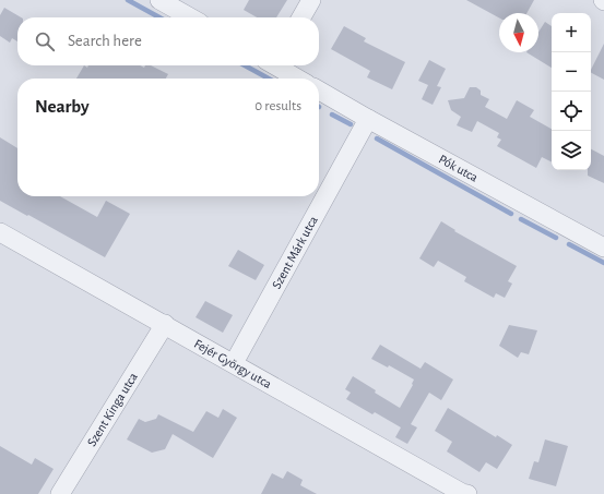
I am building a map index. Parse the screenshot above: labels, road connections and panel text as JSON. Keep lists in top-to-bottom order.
{
  "streets": {
    "street": [
      "Pók utca",
      "Szent Márk utca",
      "Fejér György utca",
      "Szent Kinga utca"
    ]
  },
  "crossings": [
    ["Pók utca", "Szent Márk utca"],
    ["Szent Márk utca", "Fejér György utca"],
    ["Fejér György utca", "Szent Kinga utca"]
  ],
  "north": "bottom",
  "page": {
    "map_buttons": ["+", "−"],
    "search": "Search here",
    "heading": ["Nearby", "0 results"]
  }
}
